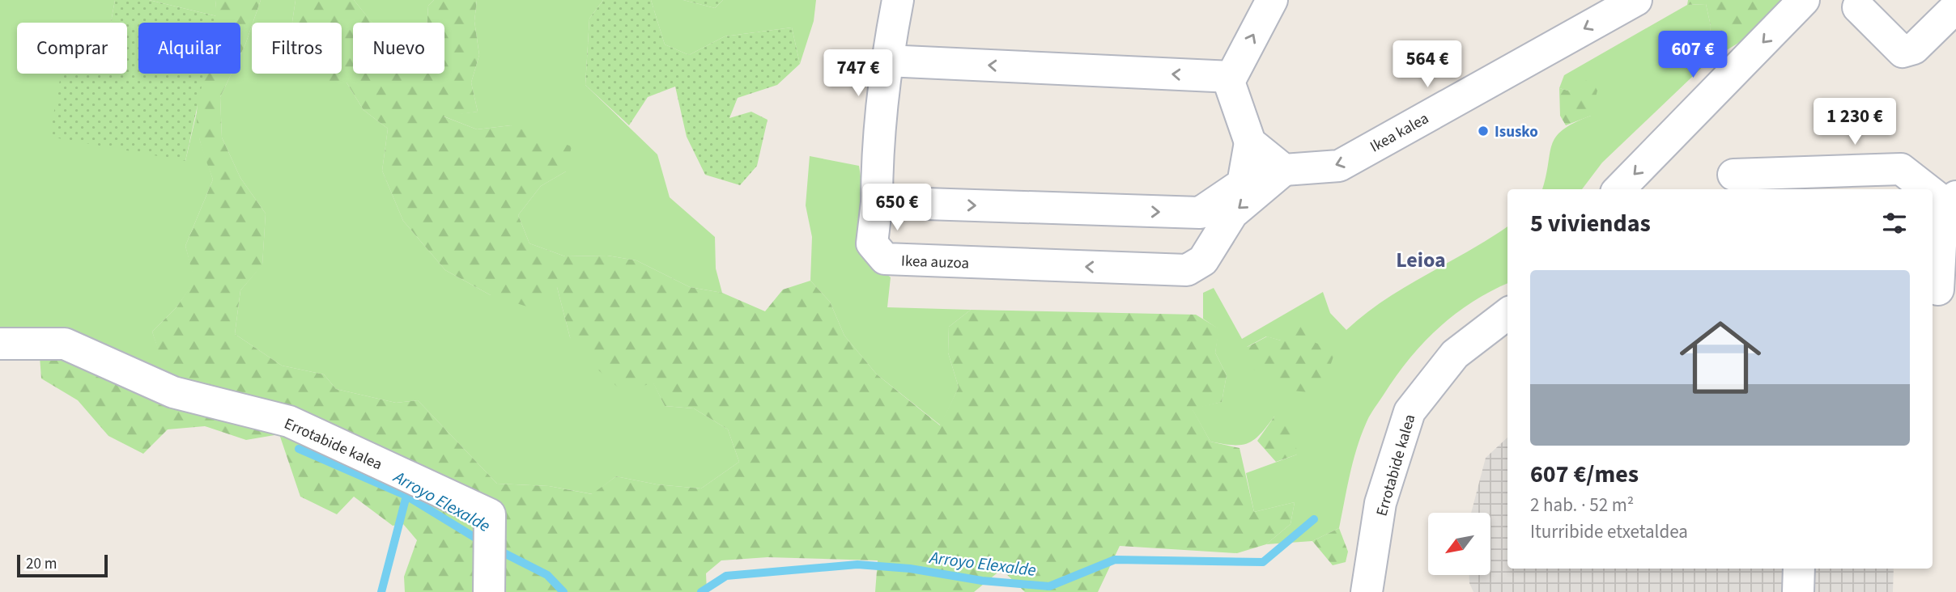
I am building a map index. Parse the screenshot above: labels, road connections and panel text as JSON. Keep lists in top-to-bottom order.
{
  "streets": {
    "street": ["Ikea kalea", "Ikea auzoa", "Errotabide kalea"]
  },
  "crossings": [
    ["Ikea kalea", "Ikea auzoa"]
  ],
  "one_way": ["Ikea kalea"],
  "districts": ["Leioa"],
  "water": ["Arroyo Elexalde"],
  "places": ["Isusko"],
  "scale_bar": "20 m",
  "north": "bottom left",
  "page": {
    "chip": [
      "Comprar",
      "Alquilar",
      "Filtros",
      "Nuevo"
    ],
    "price": [
      "607 €",
      "564 €",
      "747 €",
      "1 230 €",
      "650 €"
    ],
    "heading": "5 viviendas",
    "list": [
      {
        "name": "607 €/mes",
        "note": "2 hab. · 52 m² · Iturribide etxetaldea"
      }
    ],
    "scale": "20 m"
  }
}
